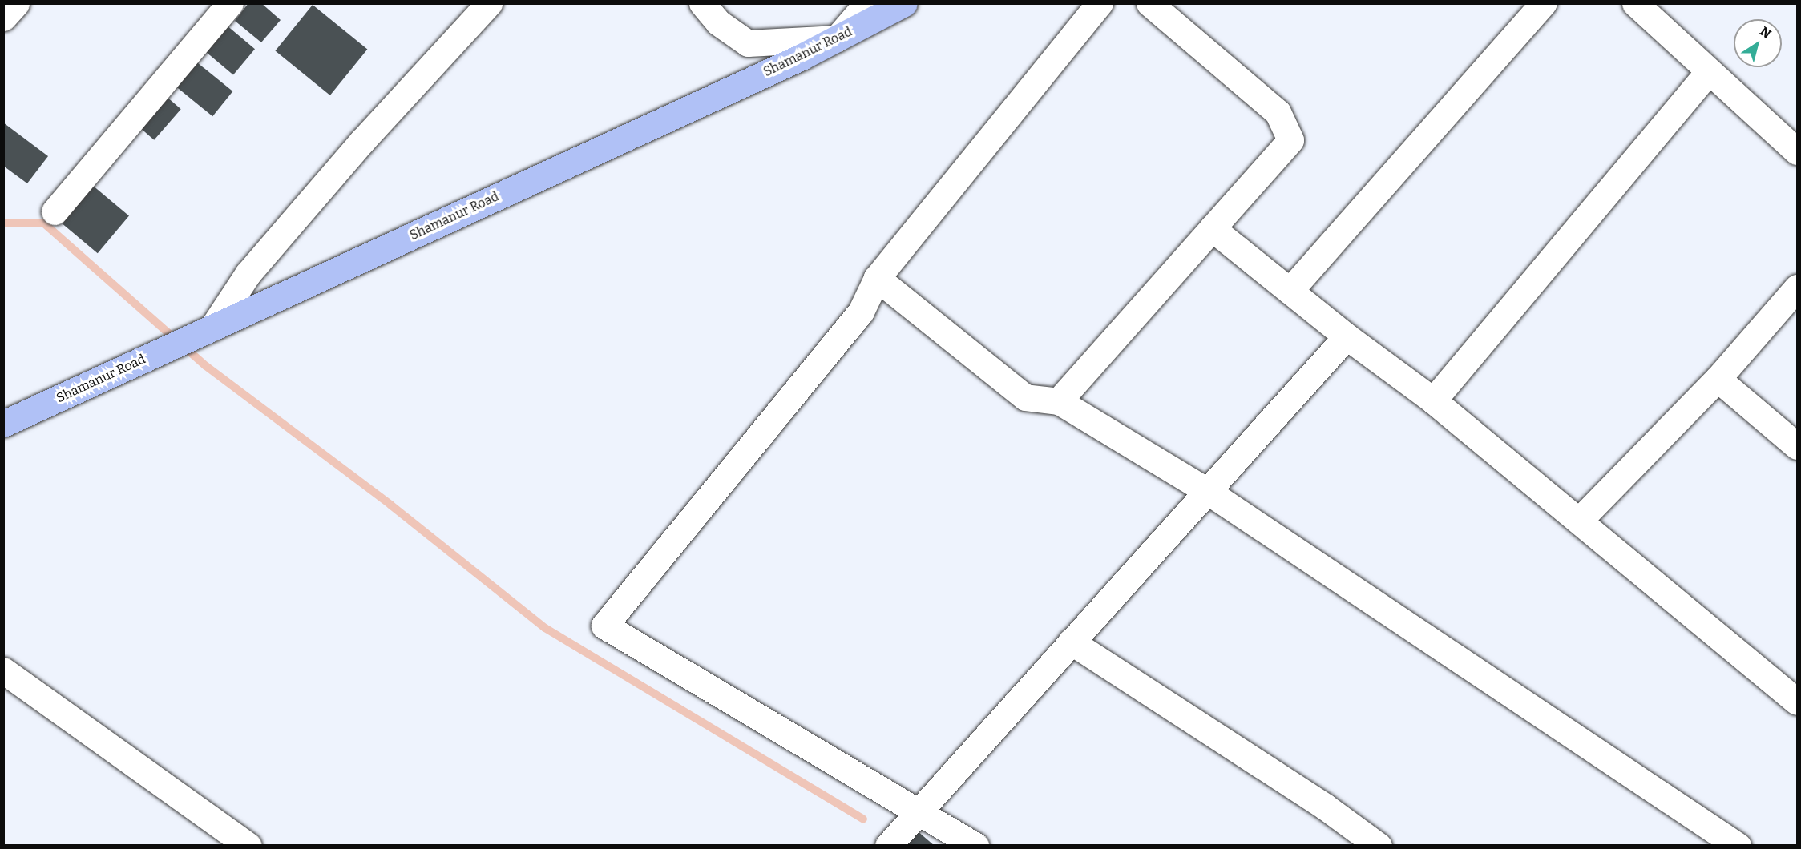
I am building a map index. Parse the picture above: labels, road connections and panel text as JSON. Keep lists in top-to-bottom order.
{
  "streets": {
    "main road": ["Shamanur Road"]
  },
  "north": "top right"
}
